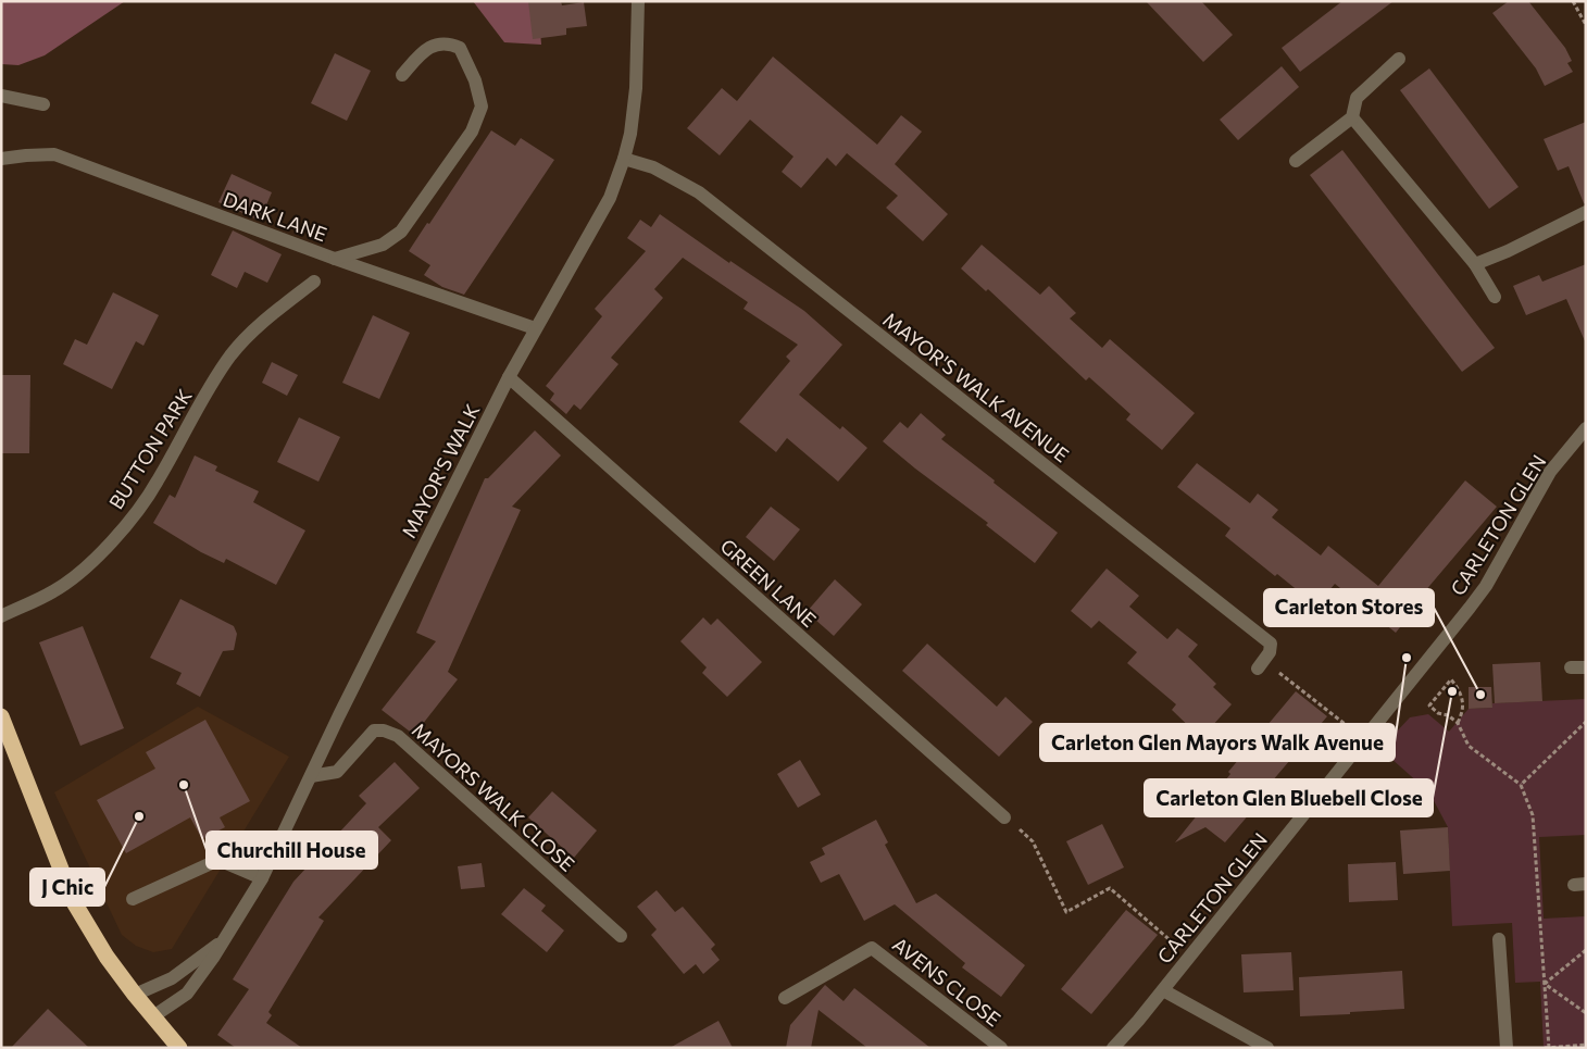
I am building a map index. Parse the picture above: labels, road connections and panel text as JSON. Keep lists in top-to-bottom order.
{
  "streets": {
    "street": [
      "DARK LANE",
      "MAYOR'S WALK AVENUE",
      "BUTTON PARK",
      "MAYOR'S WALK",
      "CARLETON GLEN",
      "GREEN LANE",
      "MAYORS WALK CLOSE",
      "AVENS CLOSE"
    ]
  },
  "crossings": [
    ["DARK LANE", "MAYOR'S WALK"],
    ["MAYOR'S WALK AVENUE", "MAYOR'S WALK"],
    ["MAYOR'S WALK", "GREEN LANE"],
    ["MAYOR'S WALK", "MAYORS WALK CLOSE"]
  ],
  "places": [
    "Carleton Glen Mayors Walk Avenue",
    "Carleton Glen Bluebell Close",
    "Carleton Stores",
    "Churchill House",
    "J Chic"
  ]
}
